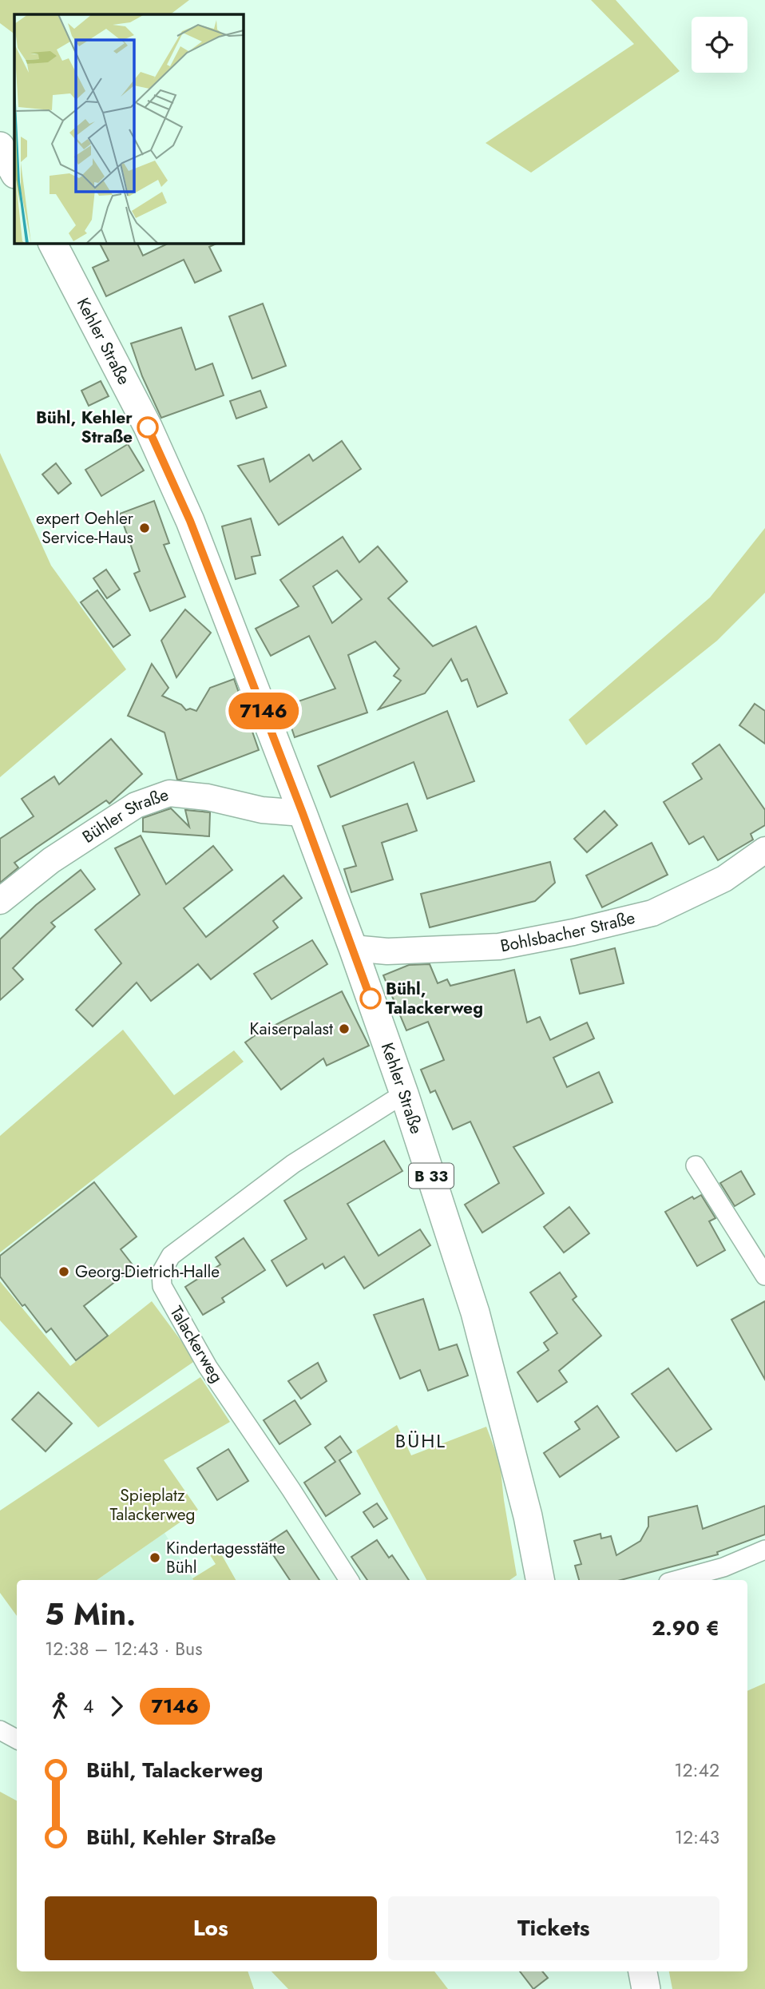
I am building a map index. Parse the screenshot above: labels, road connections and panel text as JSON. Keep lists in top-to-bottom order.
{
  "streets": {
    "main road": ["Kehler Straße", "B 33"],
    "street": ["Bühler Straße", "Bohlsbacher Straße", "Talackerweg"]
  },
  "crossings": [
    ["Kehler Straße", "Bühler Straße"],
    ["Kehler Straße", "Bohlsbacher Straße"],
    ["Kehler Straße", "Talackerweg"]
  ],
  "districts": ["BÜHL"],
  "parks": ["Spieplatz Talackerweg"],
  "places": [
    "Bühl, Kehler Straße",
    "expert Oehler Service-Haus",
    "Bühl, Talackerweg",
    "Kaiserpalast",
    "Georg-Dietrich-Halle",
    "Kindertagesstätte Bühl"
  ],
  "lines": ["bus line 7146"],
  "page": {
    "on_map": "7146",
    "heading": ["5 Min.", "12:38 – 12:43 · Bus", "2.90 €"],
    "legs": ["4", "7146"],
    "list": [
      {
        "name": "Bühl, Talackerweg",
        "value": "12:42"
      },
      {
        "name": "Bühl, Kehler Straße",
        "value": "12:43"
      }
    ],
    "buttons": ["Los", "Tickets"]
  }
}
